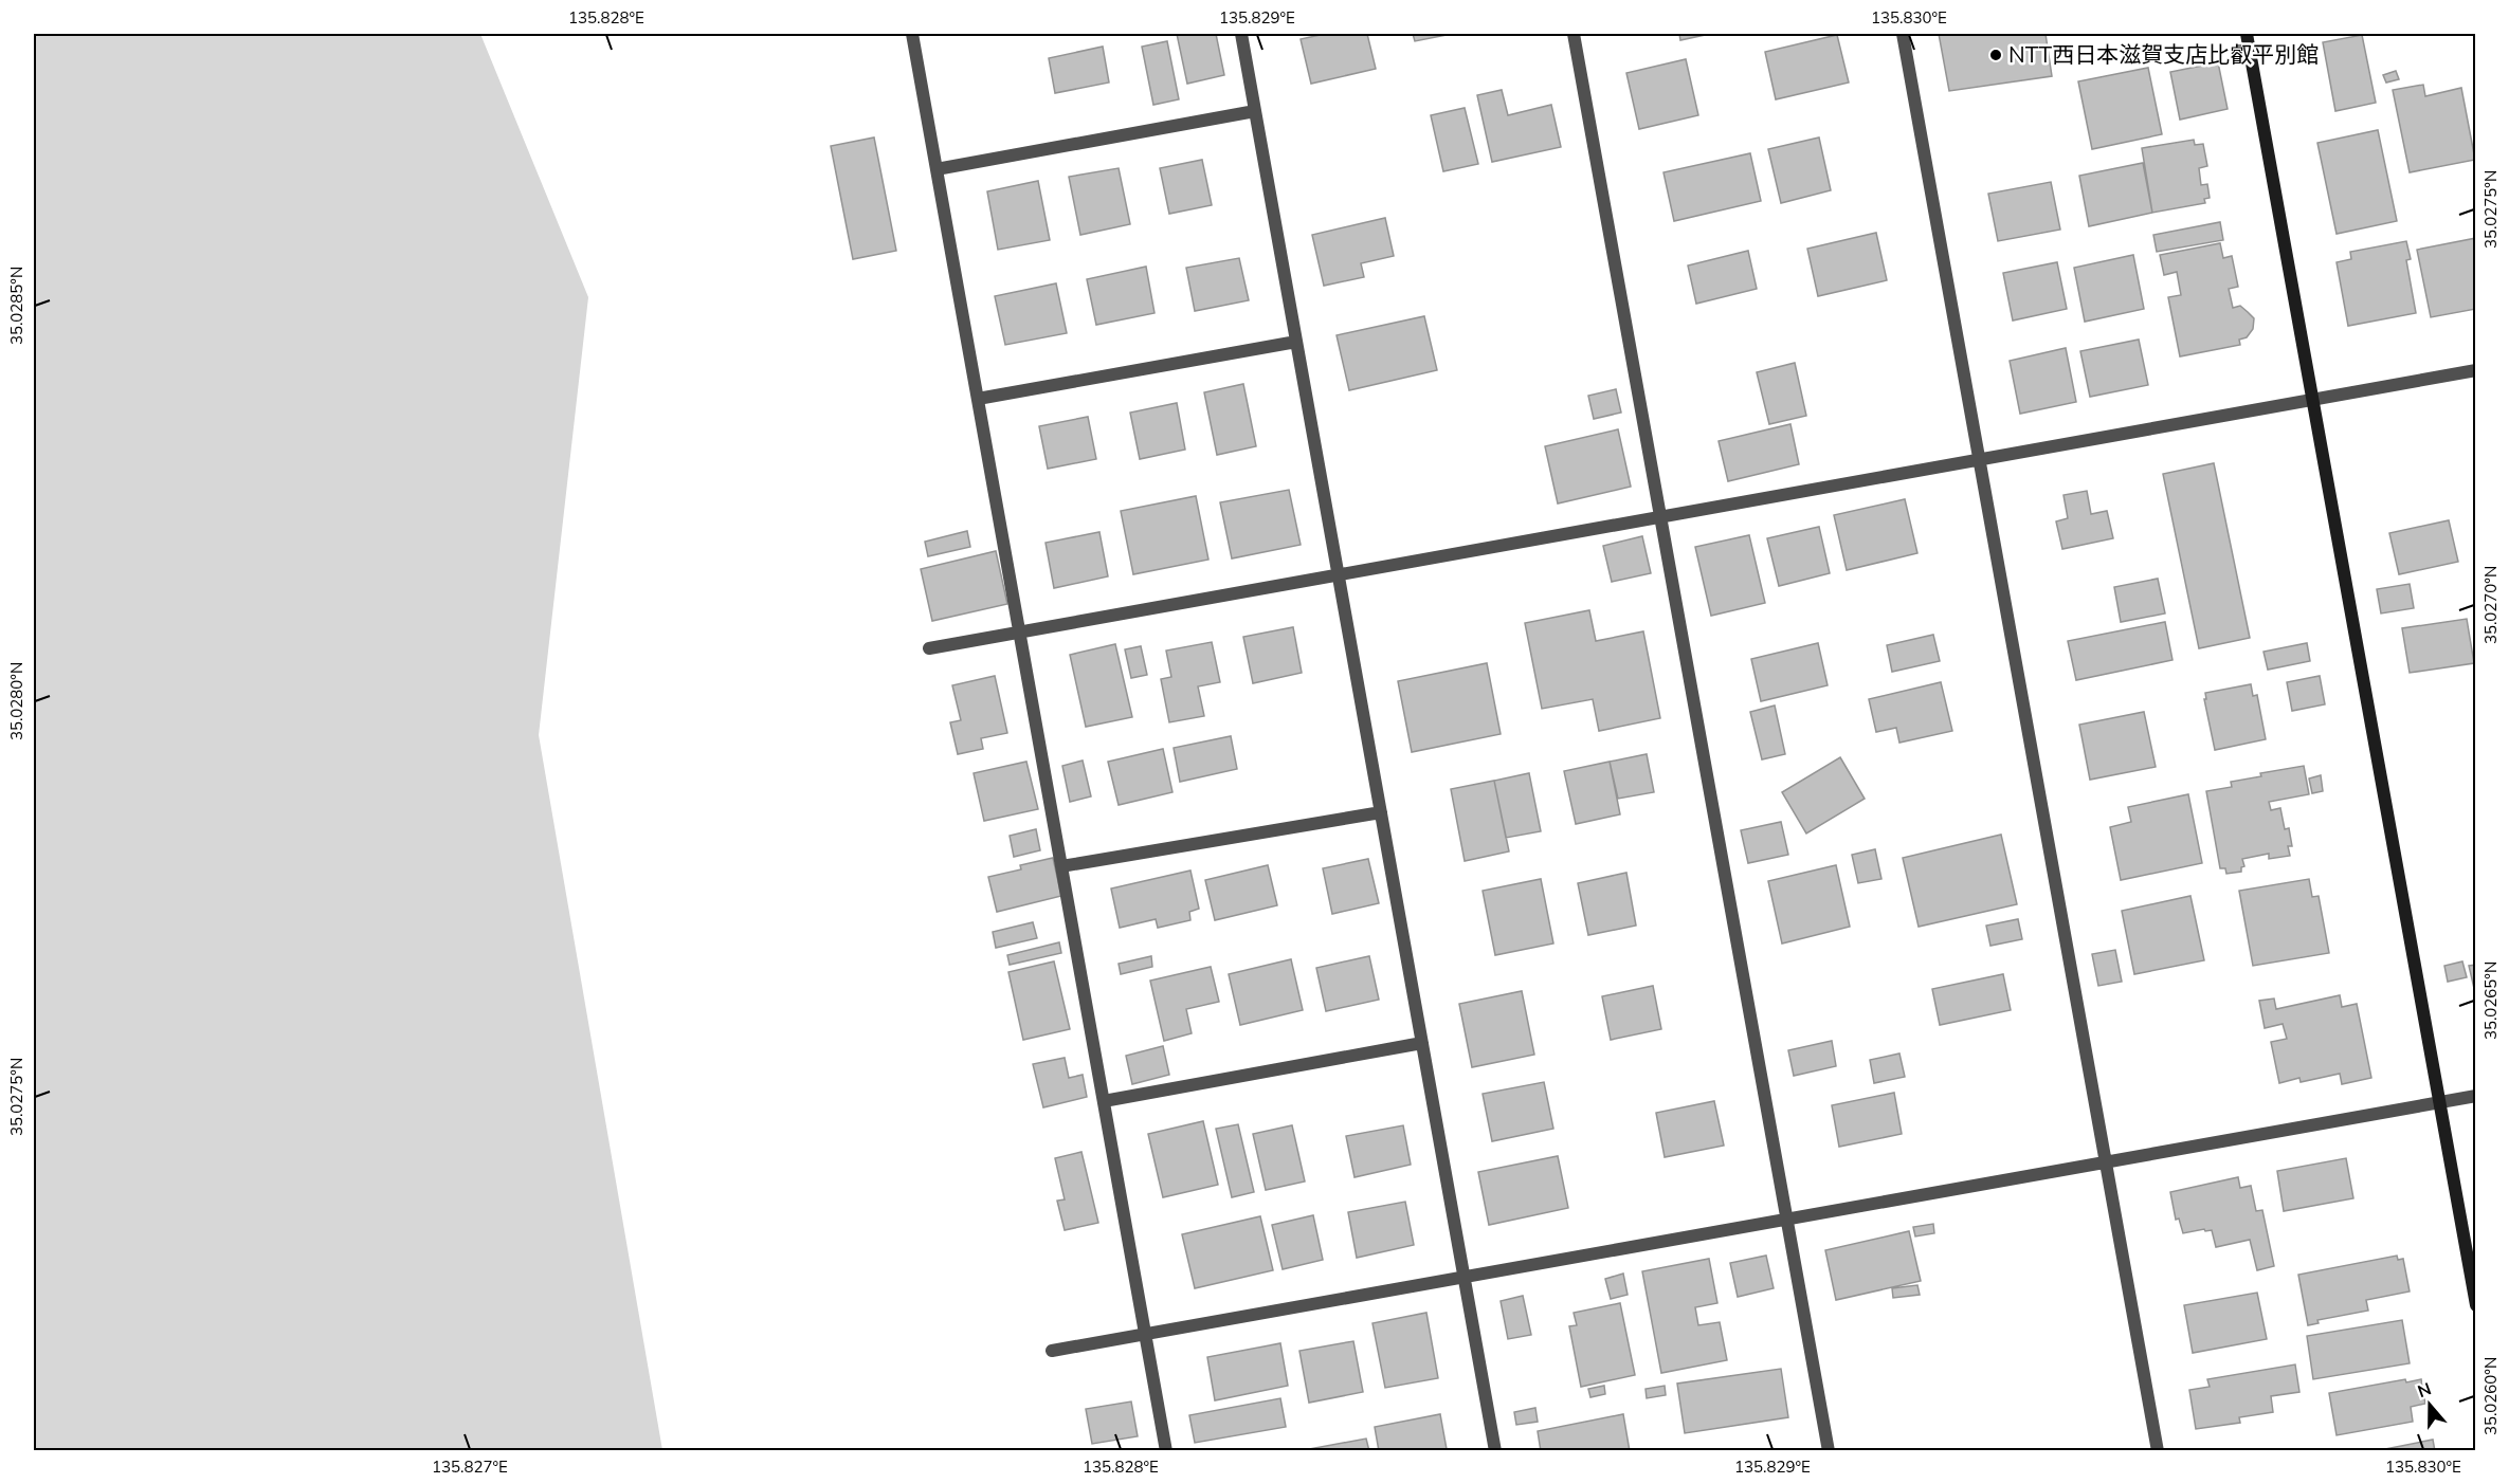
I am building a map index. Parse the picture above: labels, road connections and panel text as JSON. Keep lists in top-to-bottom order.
{
  "places": ["NTT西日本滋賀支店比叡平別館"],
  "north": "top",
  "coordinates": [
    "135.828°E",
    "135.829°E",
    "135.830°E",
    "35.0275°N",
    "35.0285°N",
    "35.0270°N",
    "35.0280°N",
    "35.0265°N",
    "35.0260°N",
    "135.827°E"
  ]
}
